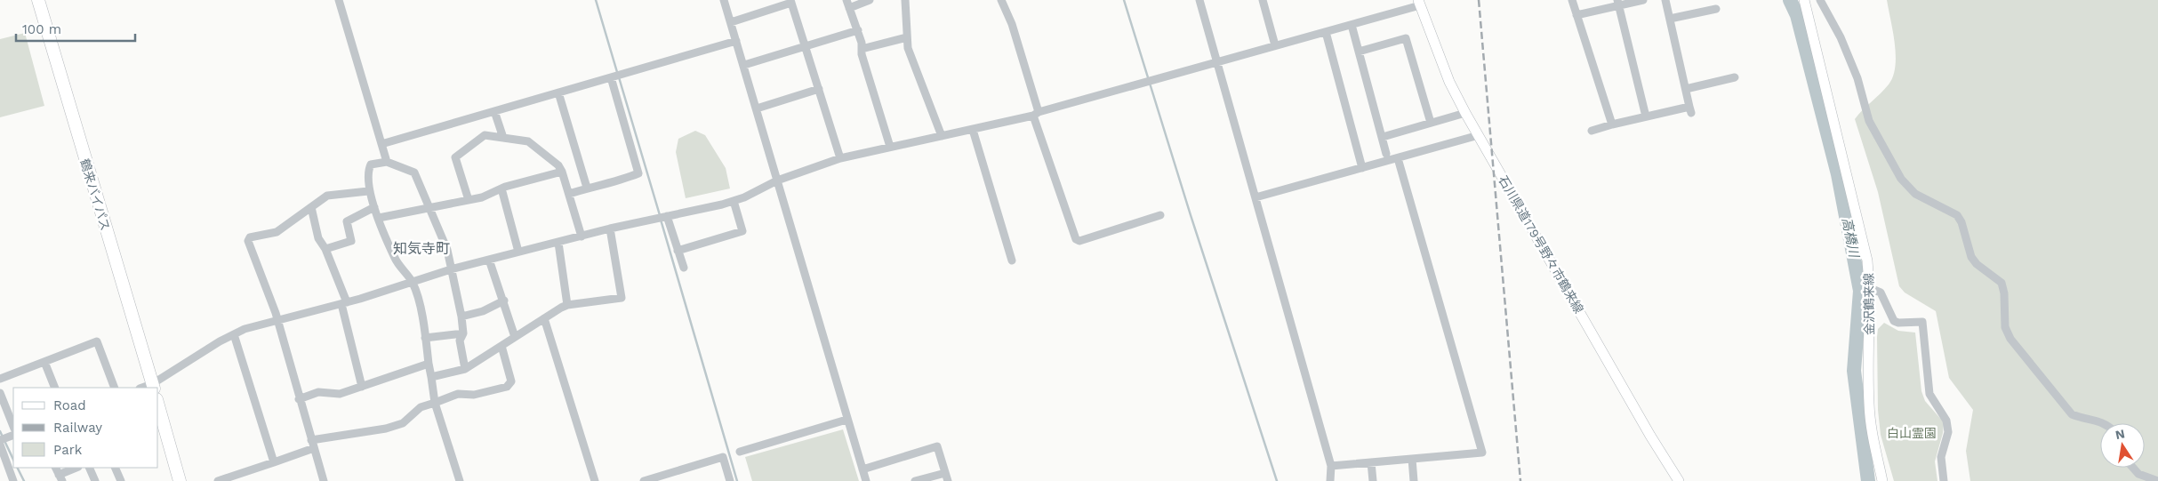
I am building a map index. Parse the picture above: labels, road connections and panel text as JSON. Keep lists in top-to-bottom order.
{
  "streets": {
    "highway": ["鶴来バイパス"],
    "main road": ["石川県道179号野々市鶴来線", "金沢鶴来線"]
  },
  "districts": ["知気寺町"],
  "water": ["高橋川"],
  "parks": ["白山霊園"],
  "legend": ["Road", "Railway", "Park"],
  "scale_bar": "100 m",
  "north": "top"
}
